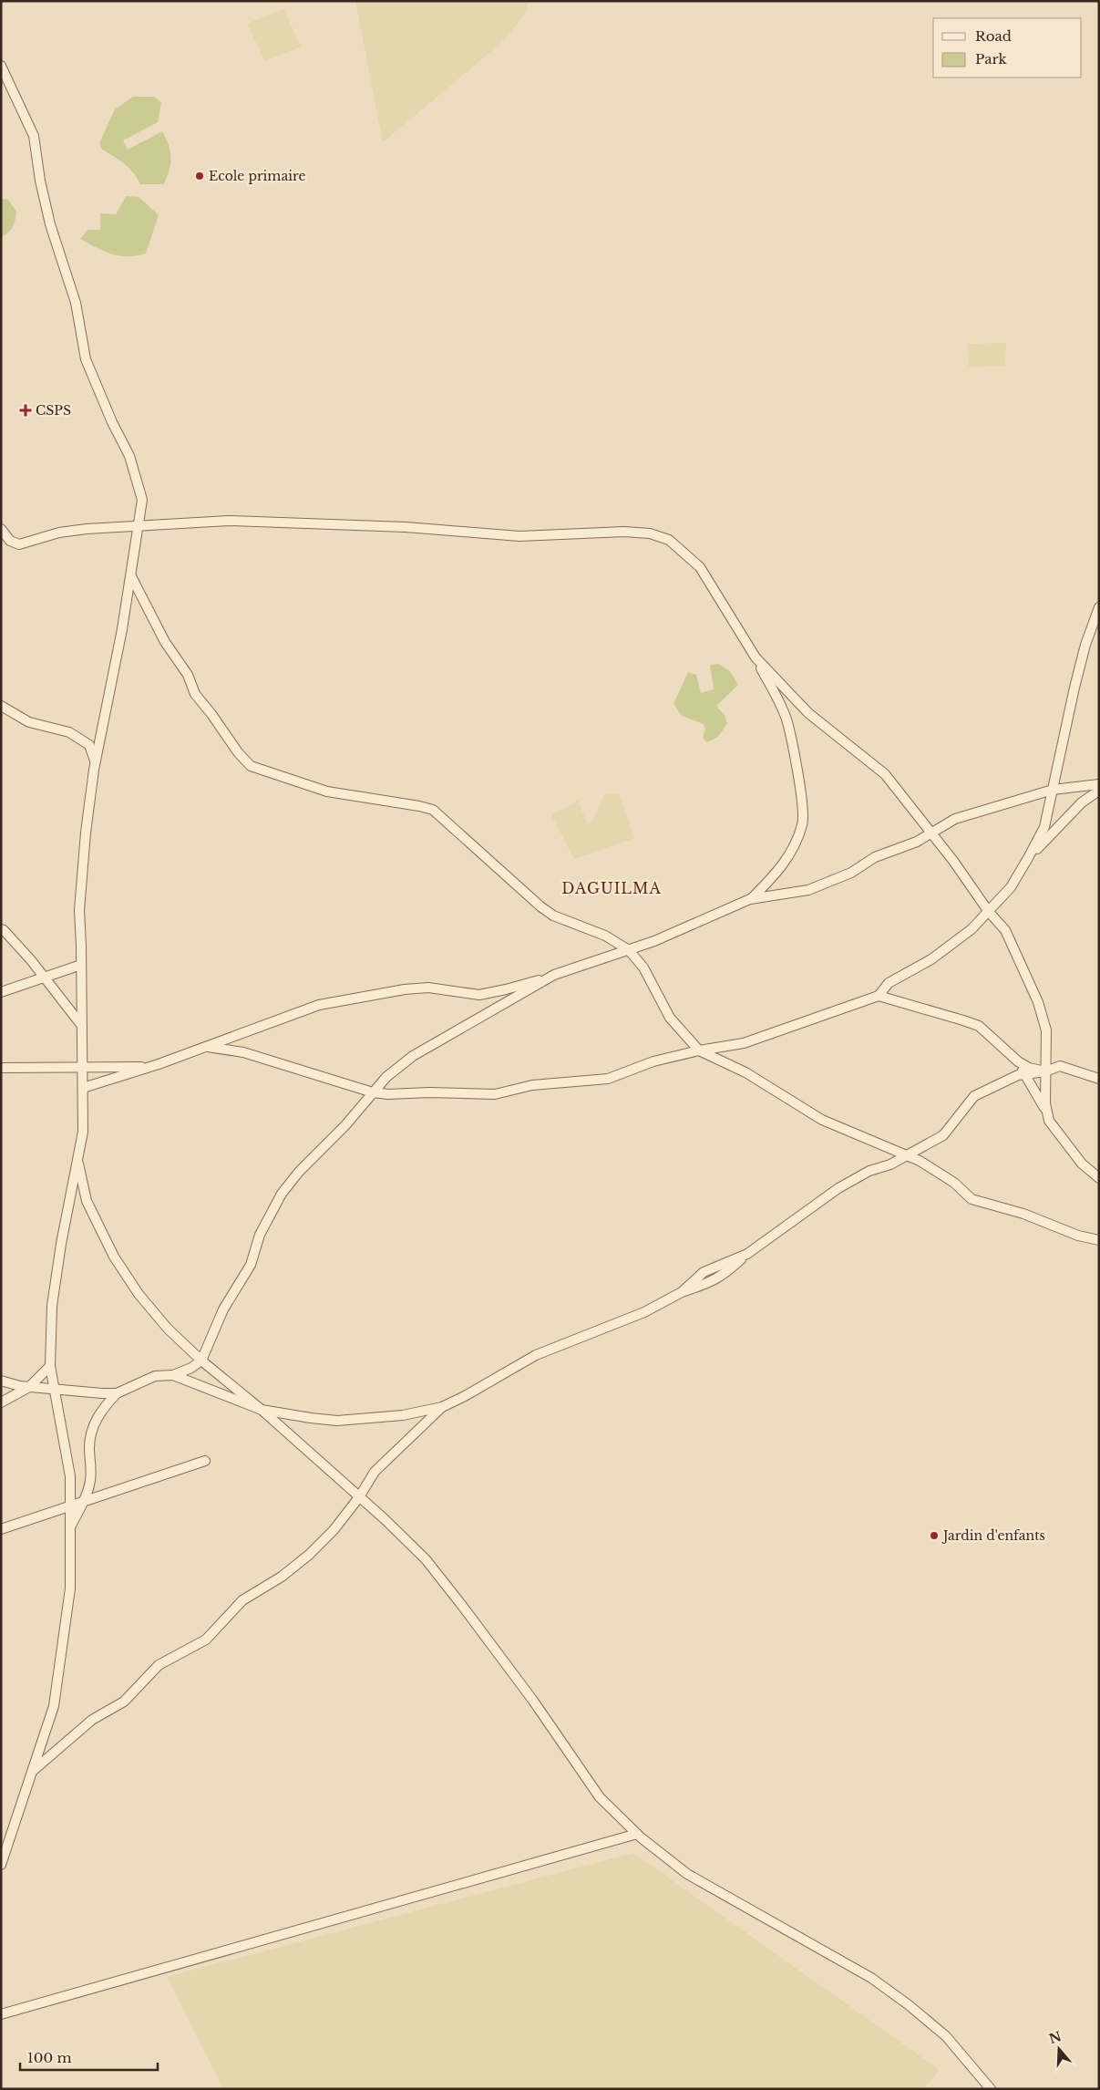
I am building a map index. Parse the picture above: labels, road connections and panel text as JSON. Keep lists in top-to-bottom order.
{
  "districts": ["DAGUILMA"],
  "places": {
    "other": ["Ecole primaire", "Jardin d'enfants"],
    "health": ["CSPS"]
  },
  "legend": ["Road", "Park"],
  "scale_bar": "100 m",
  "north": "top"
}
